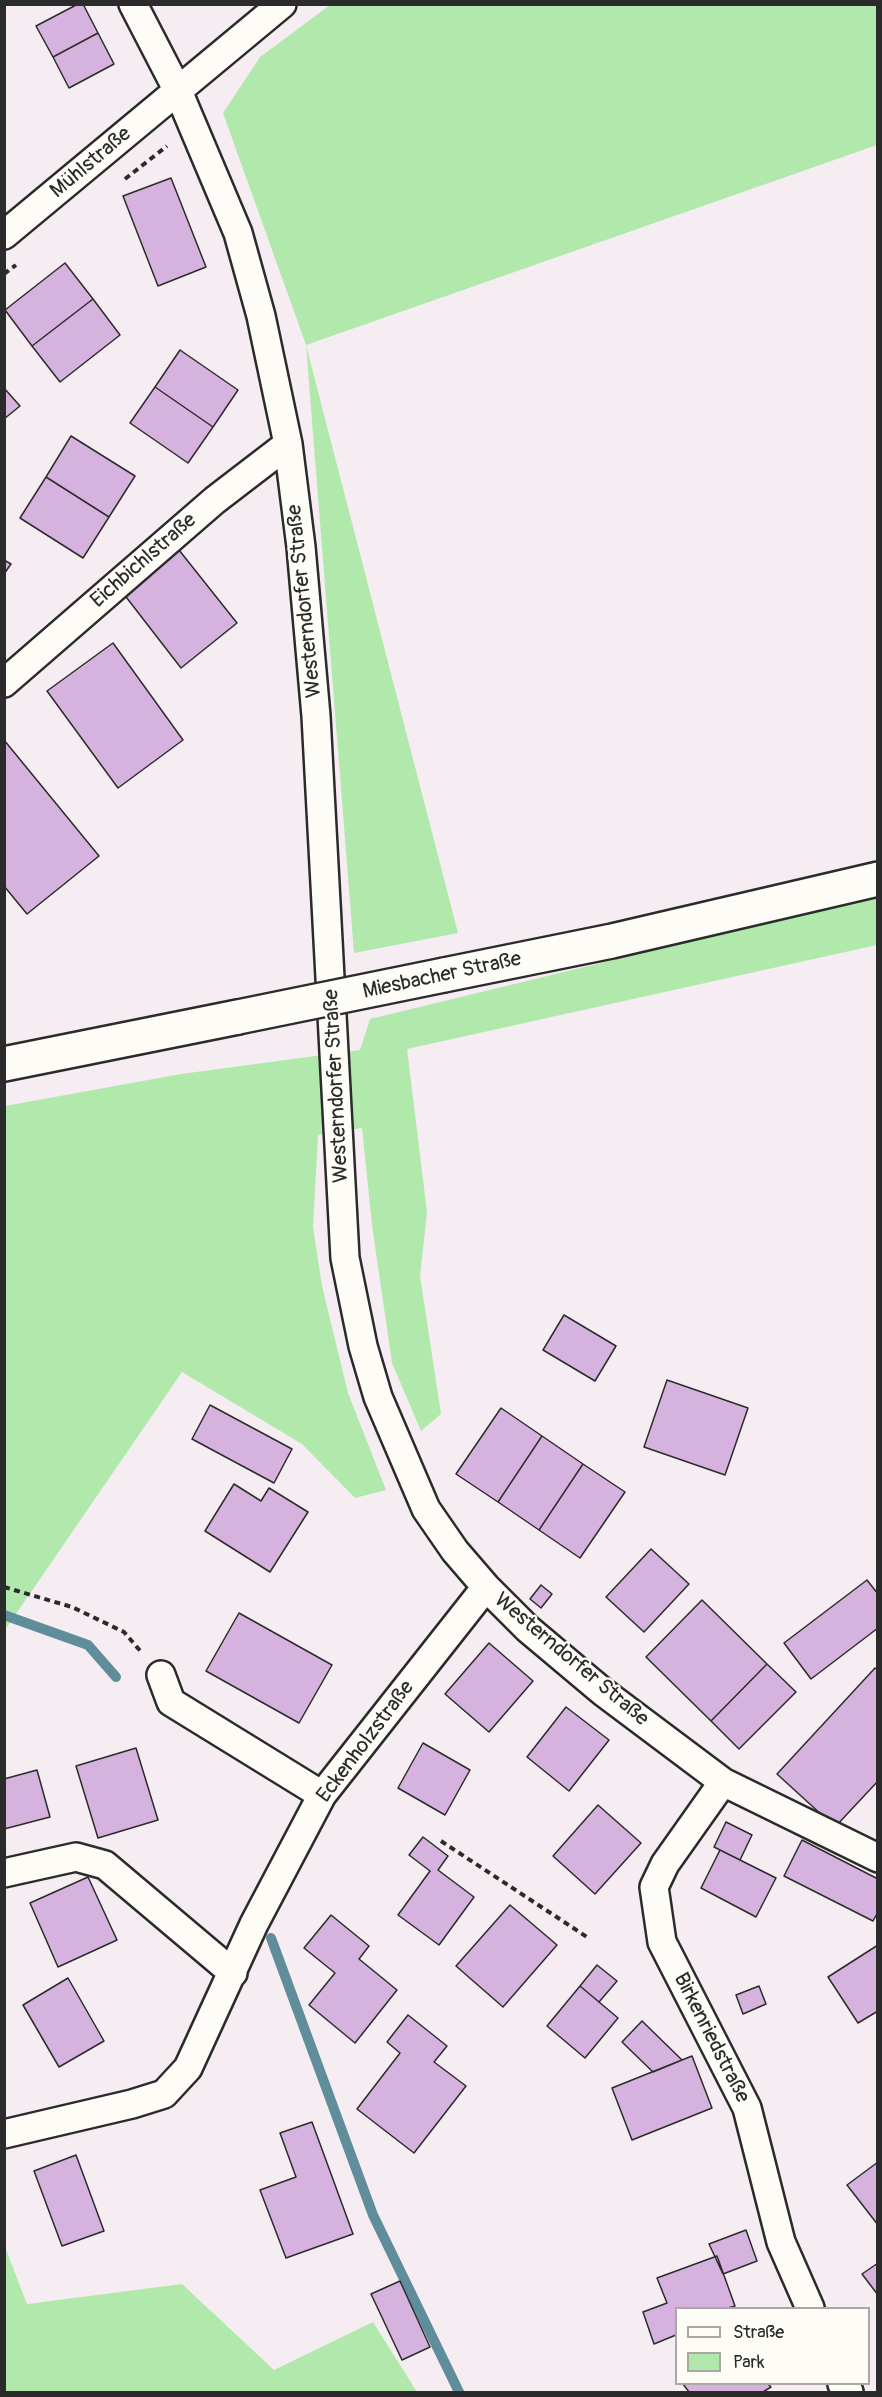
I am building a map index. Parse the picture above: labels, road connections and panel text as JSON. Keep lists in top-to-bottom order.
{
  "streets": {
    "main road": ["Miesbacher Straße"],
    "street": [
      "Mühlstraße",
      "Eichbichlstraße",
      "Westerndorfer Straße",
      "Eckenholzstraße",
      "Birkenriedstraße"
    ]
  },
  "crossings": [
    ["Mühlstraße", "Westerndorfer Straße"],
    ["Eichbichlstraße", "Westerndorfer Straße"],
    ["Westerndorfer Straße", "Eckenholzstraße"],
    ["Westerndorfer Straße", "Birkenriedstraße"]
  ],
  "legend": ["Straße", "Park"]
}
